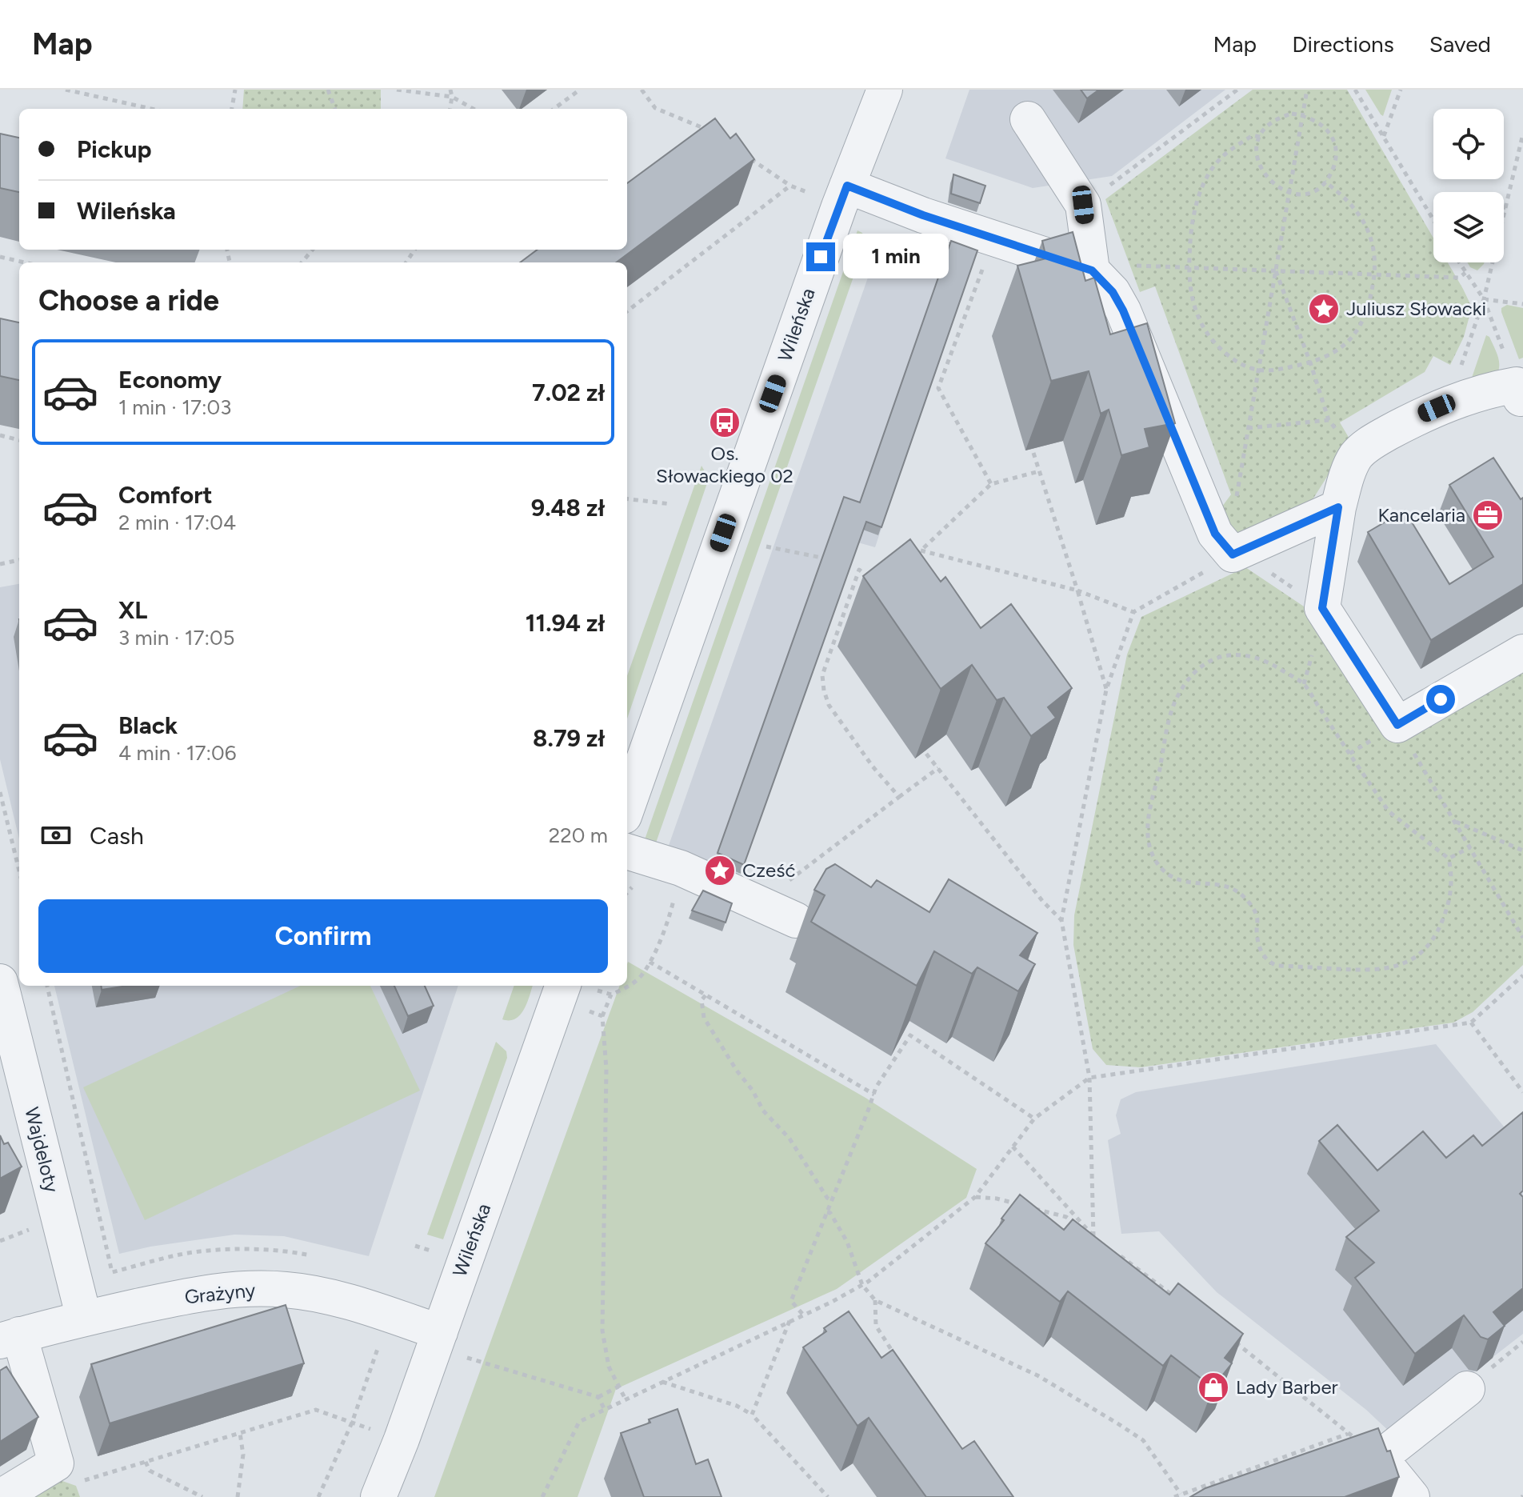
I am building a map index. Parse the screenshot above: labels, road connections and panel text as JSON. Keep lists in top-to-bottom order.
{
  "streets": {
    "street": ["Wileńska", "Wajdeloty", "Grażyny"]
  },
  "crossings": [
    ["Wileńska", "Grażyny"],
    ["Wajdeloty", "Grażyny"]
  ],
  "places": {
    "place": ["Juliusz Słowacki", "Cześć"],
    "bus stop": ["Os. Słowackiego 02"],
    "office": ["Kancelaria"],
    "shop": ["Lady Barber"]
  },
  "page": {
    "header": "Map",
    "nav": ["Map", "Directions", "Saved"],
    "banner": ["Pickup", "Wileńska"],
    "bubble": "1 min",
    "heading": "Choose a ride",
    "list": [
      {
        "name": "Economy",
        "note": "1 min · 17:03",
        "value": "7.02 zł"
      },
      {
        "name": "Comfort",
        "note": "2 min · 17:04",
        "value": "9.48 zł"
      },
      {
        "name": "XL",
        "note": "3 min · 17:05",
        "value": "11.94 zł"
      },
      {
        "name": "Black",
        "note": "4 min · 17:06",
        "value": "8.79 zł"
      }
    ],
    "pay": ["Cash", "220 m"],
    "buttons": "Confirm"
  }
}
